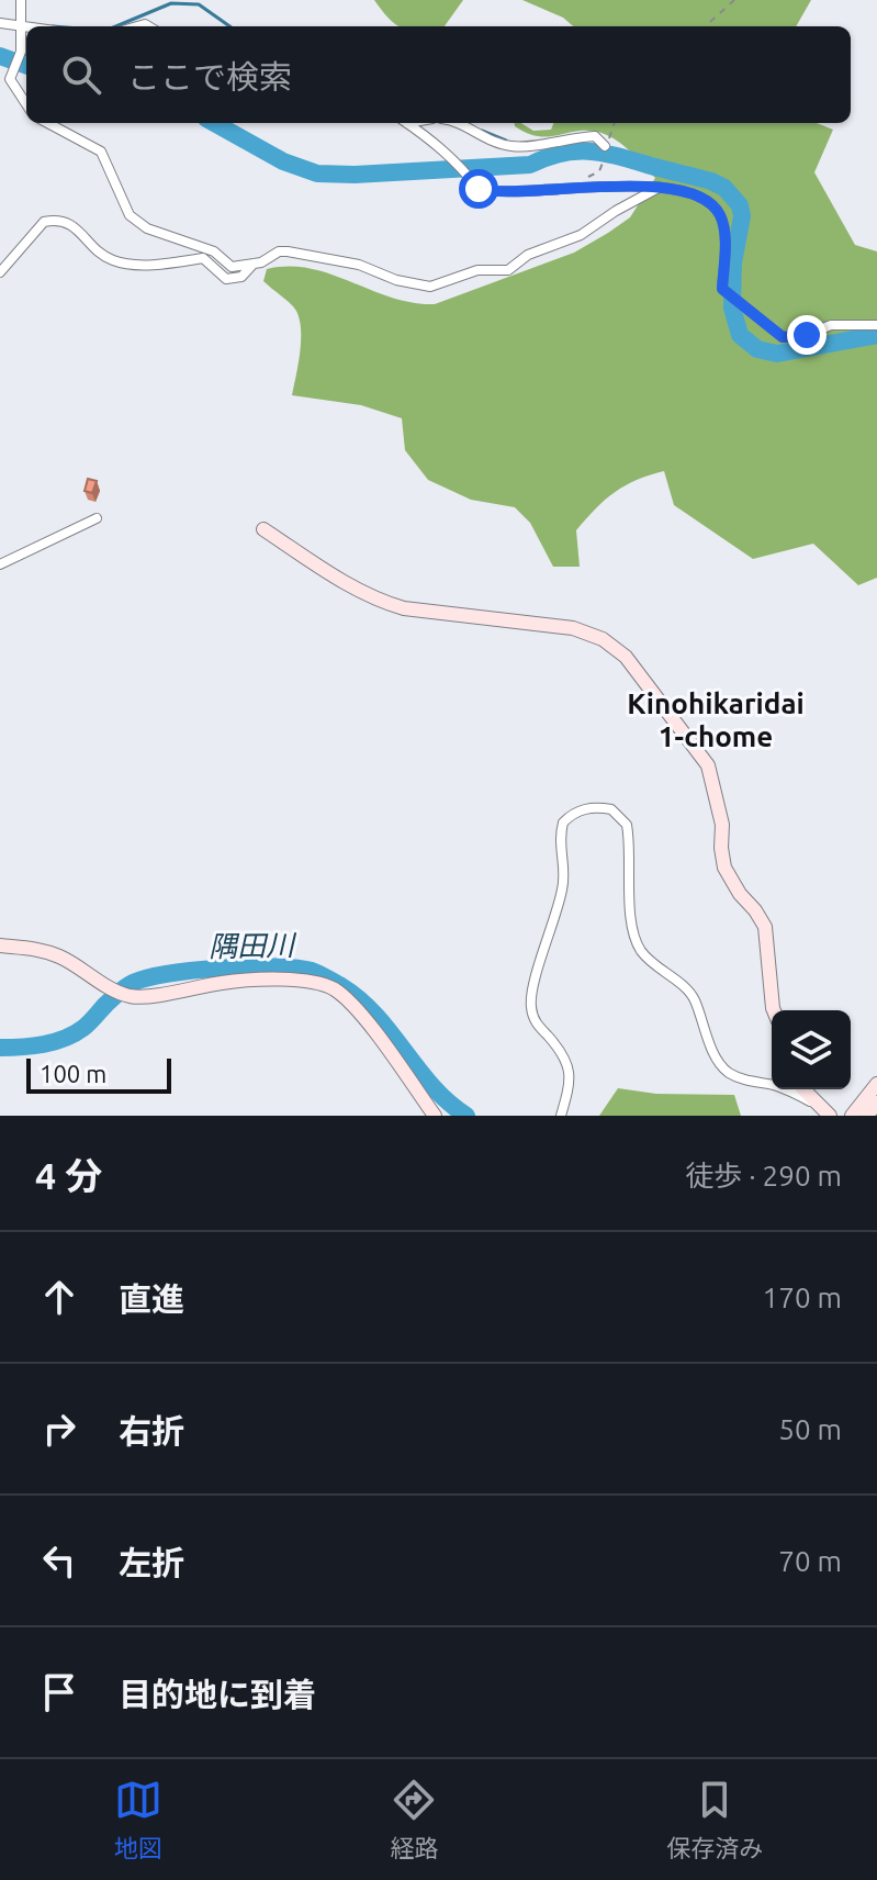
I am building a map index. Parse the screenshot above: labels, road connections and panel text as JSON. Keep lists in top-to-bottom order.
{
  "districts": ["Kinohikaridai 1-chome"],
  "water": ["隅田川"],
  "scale_bar": "100 m",
  "page": {
    "search": "ここで検索",
    "scale": "100 m",
    "heading": ["4 分", "徒歩 · 290 m"],
    "list": [
      ["直進", "170 m"],
      ["右折", "50 m"],
      ["左折", "70 m"],
      "目的地に到着"
    ],
    "nav": ["地図", "経路", "保存済み"]
  }
}
